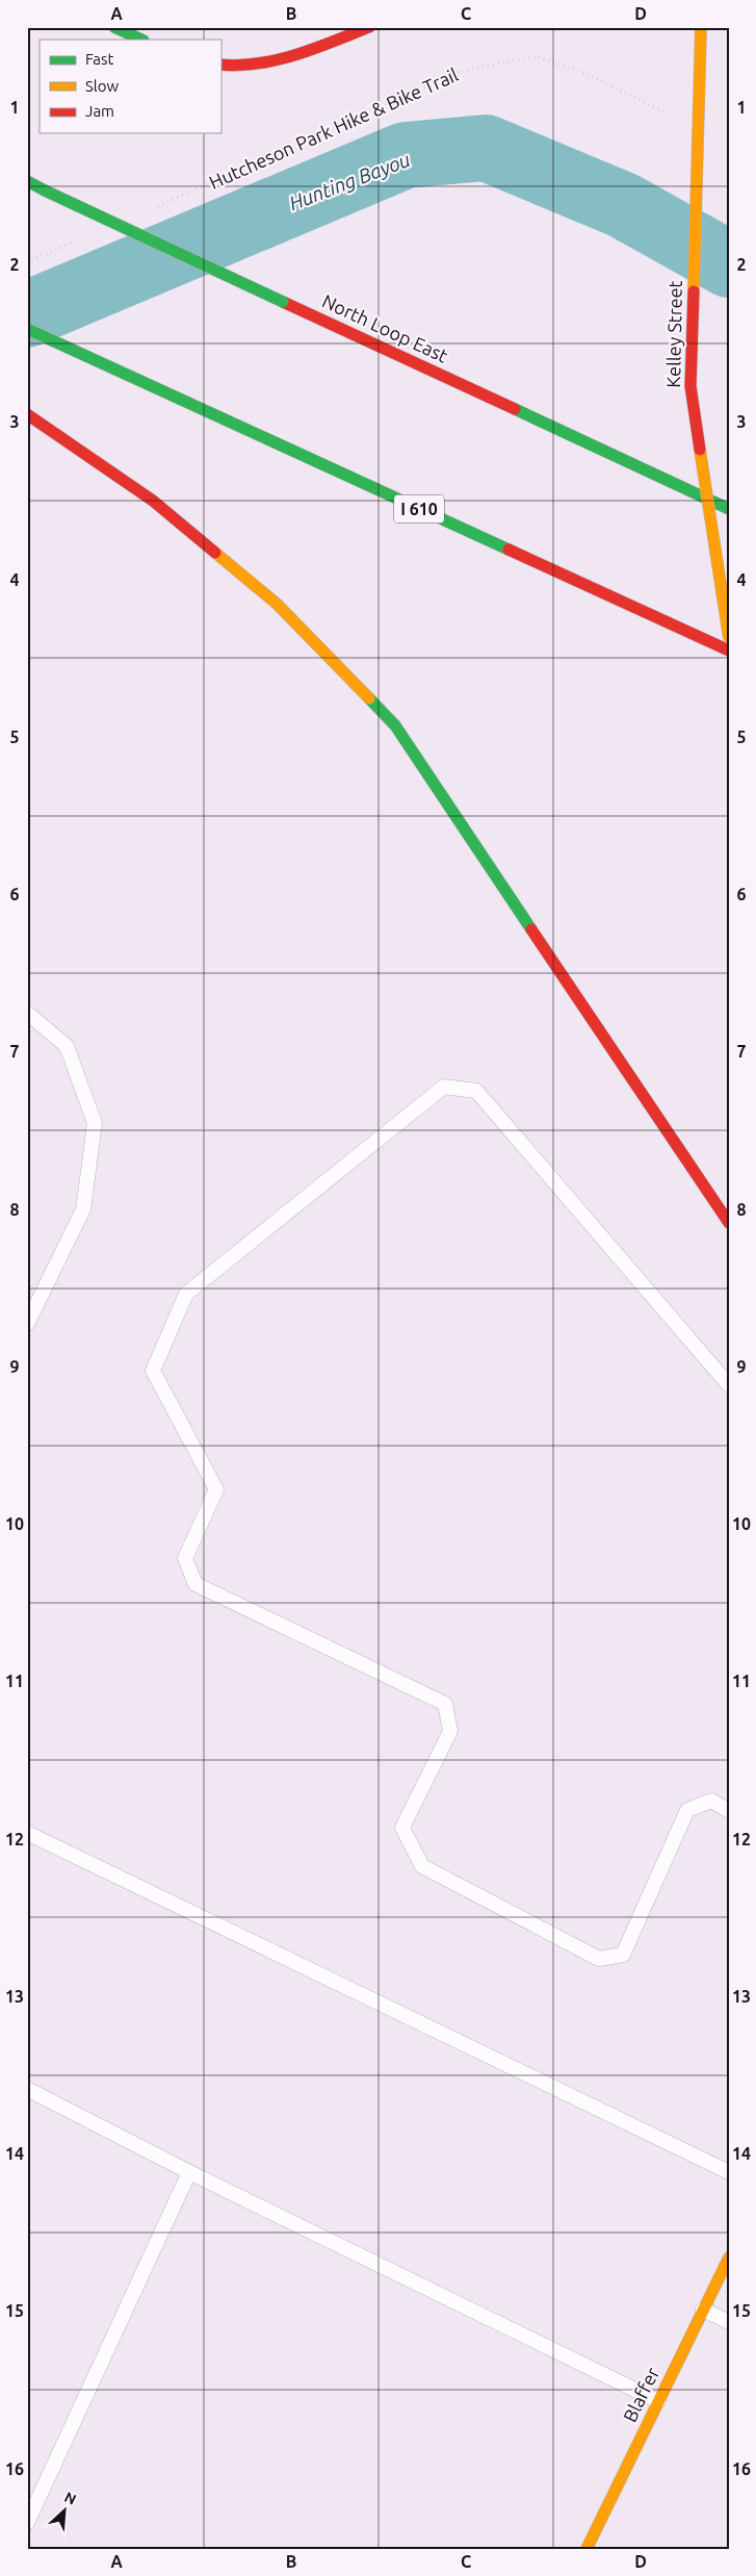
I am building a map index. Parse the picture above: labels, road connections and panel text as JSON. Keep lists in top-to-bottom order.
{
  "streets": {
    "main road": [
      "North Loop East",
      "Kelley Street",
      "I 610",
      "Blaffer"
    ],
    "path": ["Hutcheson Park Hike & Bike Trail"]
  },
  "water": ["Hunting Bayou"],
  "legend": ["Fast", "Slow", "Jam"],
  "north": "top right",
  "grid": {
    "columns": [
      "A",
      "B",
      "C",
      "D"
    ],
    "rows": [
      "1",
      "2",
      "3",
      "4",
      "5",
      "6",
      "7",
      "8",
      "9",
      "10",
      "11",
      "12",
      "13",
      "14",
      "15",
      "16"
    ]
  }
}
